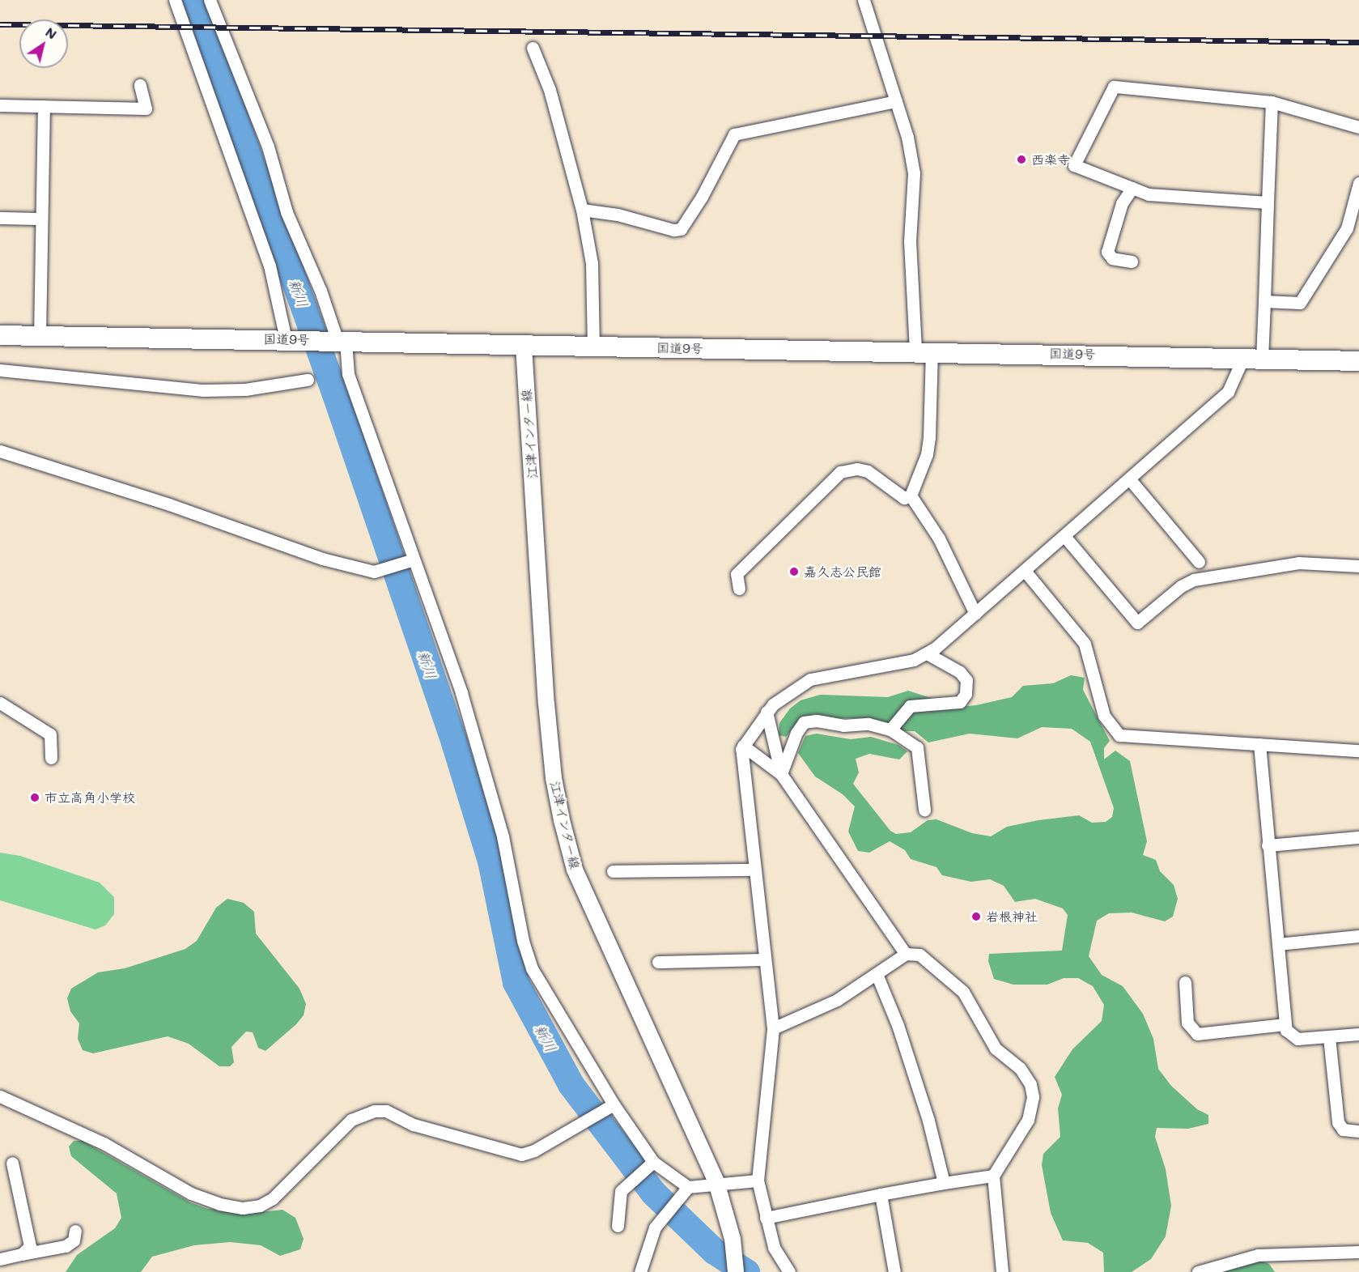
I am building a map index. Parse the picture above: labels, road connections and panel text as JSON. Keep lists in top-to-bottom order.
{
  "streets": {
    "highway": ["国道9号"],
    "main road": ["江津インター線"]
  },
  "crossings": [
    ["国道9号", "江津インター線"]
  ],
  "water": ["新川"],
  "places": [
    "西楽寺",
    "嘉久志公民館",
    "市立高角小学校",
    "岩根神社"
  ],
  "north": "top right"
}
